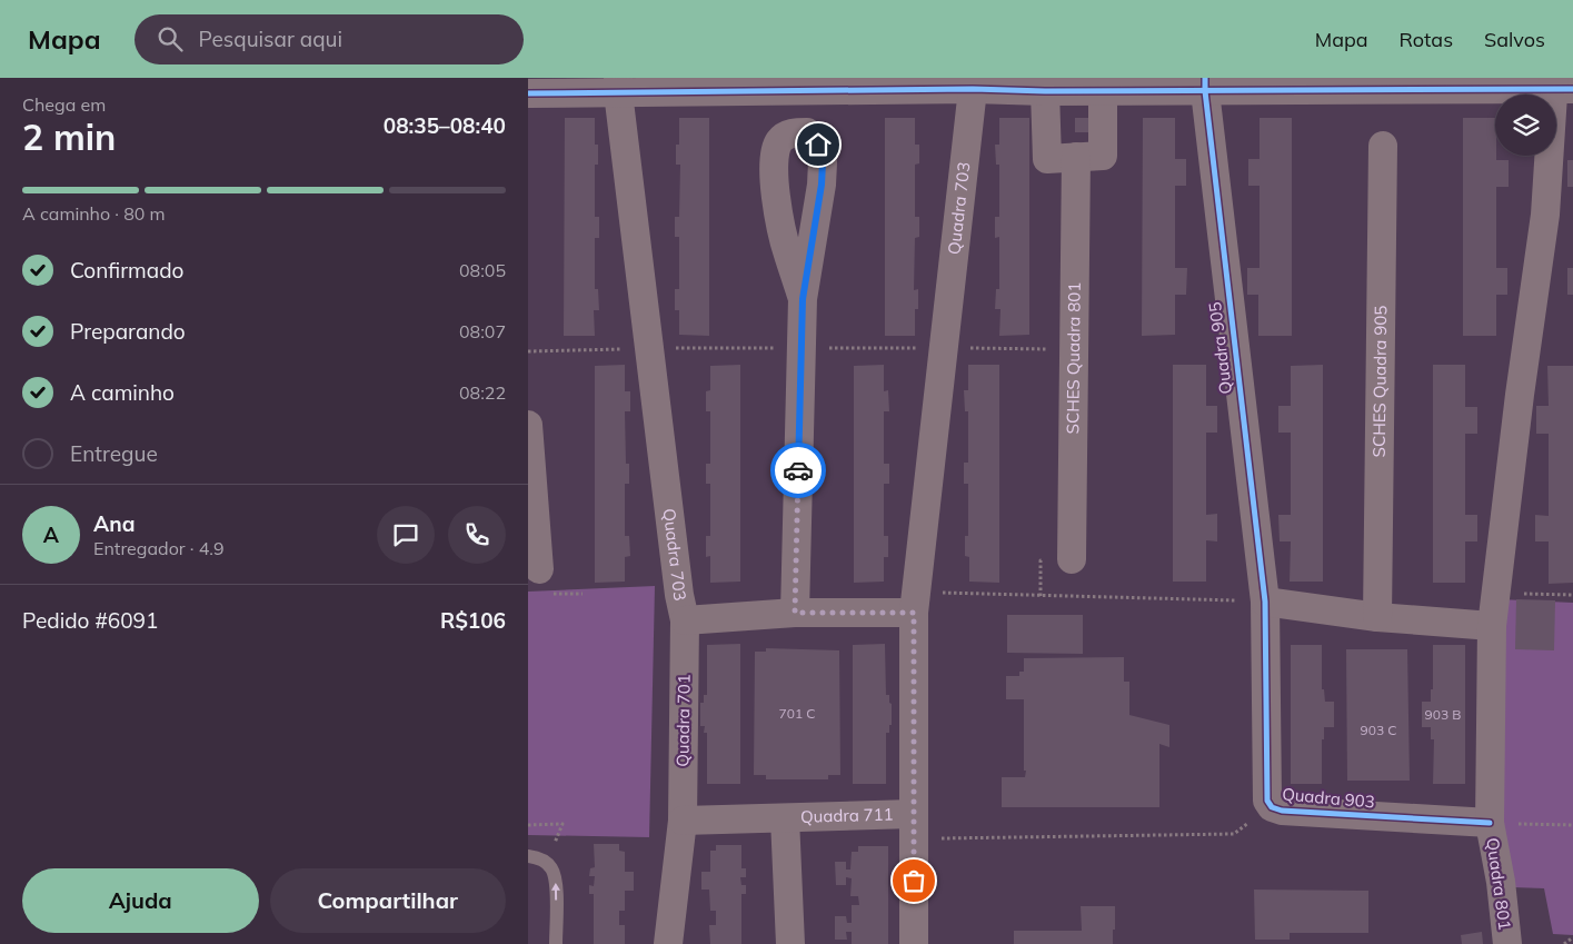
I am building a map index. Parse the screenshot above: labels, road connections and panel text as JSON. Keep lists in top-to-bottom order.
{
  "streets": {
    "street": [
      "Quadra 703",
      "Quadra 905",
      "SCHES Quadra 801",
      "SCHES Quadra 905",
      "Quadra 701",
      "Quadra 903",
      "Quadra 711",
      "Quadra 801"
    ]
  },
  "crossings": [
    ["Quadra 703", "Quadra 701"],
    ["Quadra 905", "Quadra 903"],
    ["Quadra 701", "Quadra 711"],
    ["Quadra 903", "Quadra 801"]
  ],
  "house_numbers": ["701 C", "903 B", "903 C"],
  "page": {
    "header": "Mapa",
    "search": "Pesquisar aqui",
    "nav": ["Mapa", "Rotas", "Salvos"],
    "heading": ["2 min", "Chega em", "08:35–08:40"],
    "panel": [
      "Ana",
      "Entregador · 4.9",
      "Pedido #6091",
      "R$106"
    ],
    "bar": "A caminho · 80 m",
    "list": [
      ["Confirmado", "08:05"],
      ["Preparando", "08:07"],
      ["A caminho", "08:22"],
      "Entregue"
    ],
    "round": "A",
    "buttons": ["Ajuda", "Compartilhar"]
  }
}
